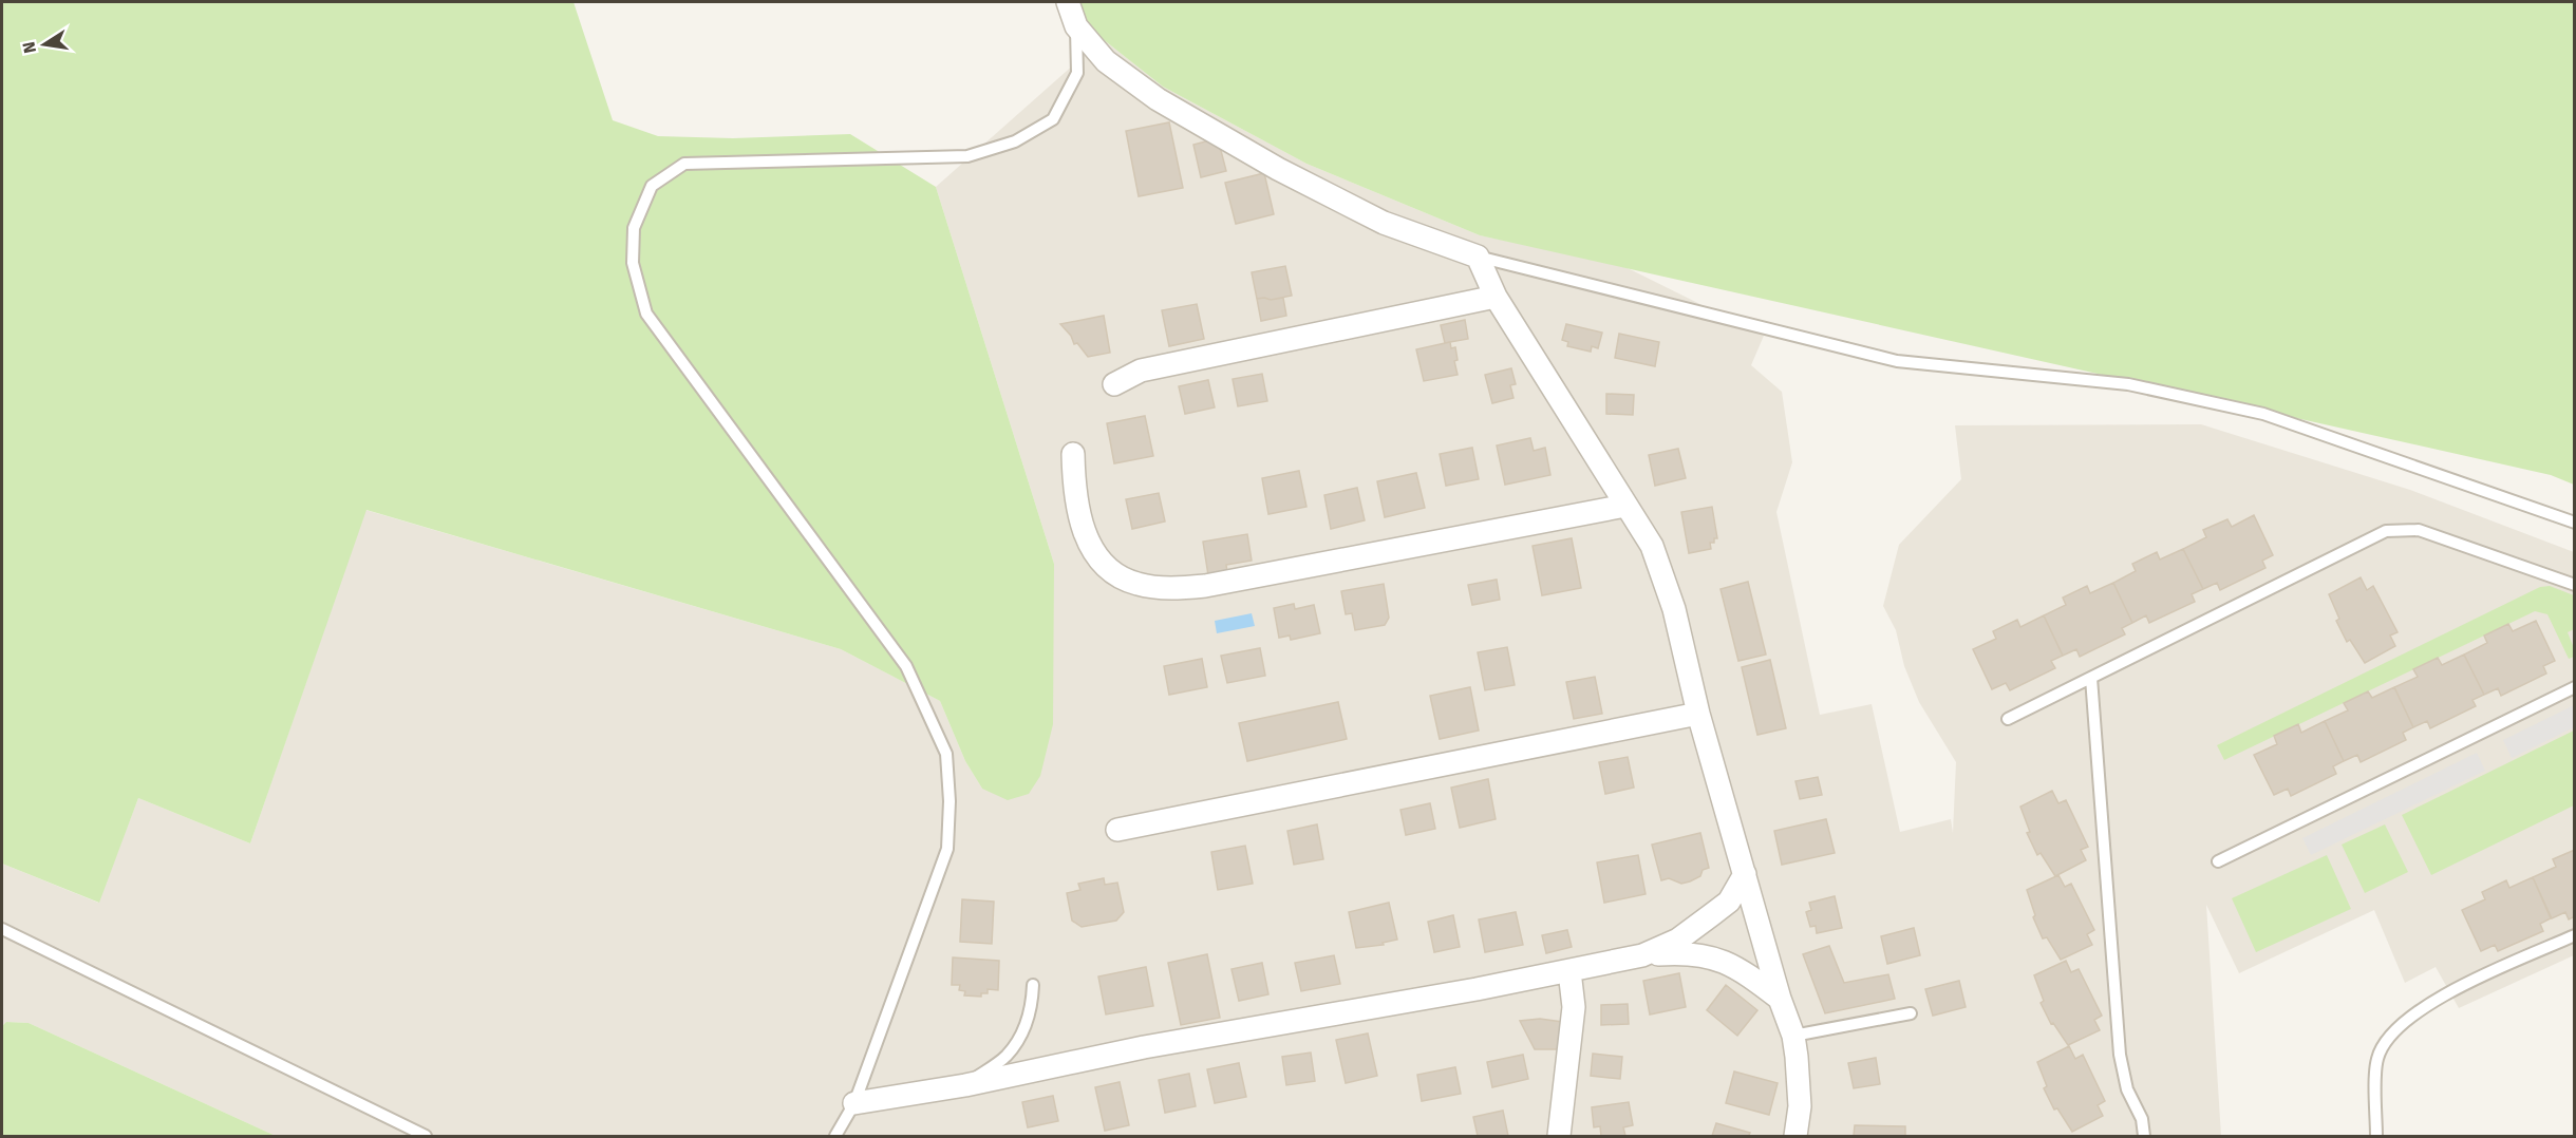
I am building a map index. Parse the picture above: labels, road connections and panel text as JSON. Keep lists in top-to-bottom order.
{
  "north": "left"
}
